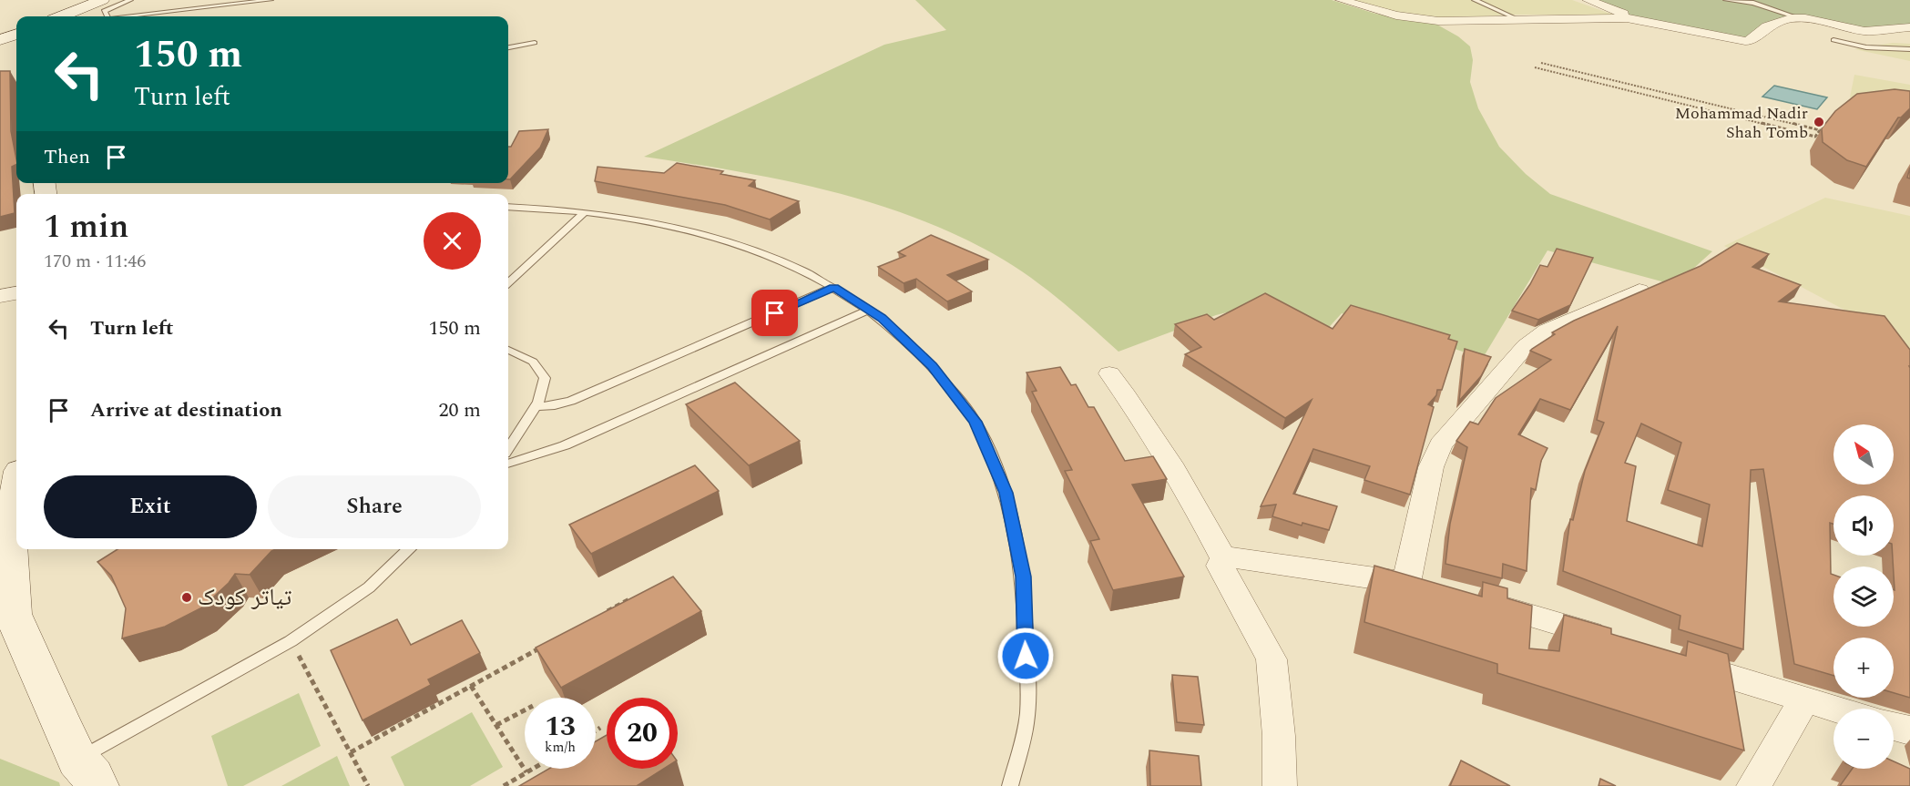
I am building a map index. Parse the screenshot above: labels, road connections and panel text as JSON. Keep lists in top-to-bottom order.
{
  "places": ["Mohammad Nadir Shah Tomb", "تیاتر کودک"],
  "north": "top left",
  "page": {
    "turn": ["150 m", "Turn left"],
    "then": "Then",
    "heading": ["1 min", "170 m · 11:46"],
    "list": [
      {
        "name": "Turn left",
        "value": "150 m"
      },
      {
        "name": "Arrive at destination",
        "value": "20 m"
      }
    ],
    "map_buttons": ["+", "−"],
    "buttons": ["Exit", "Share"],
    "speed": "13 km/h",
    "limit": "20"
  }
}
